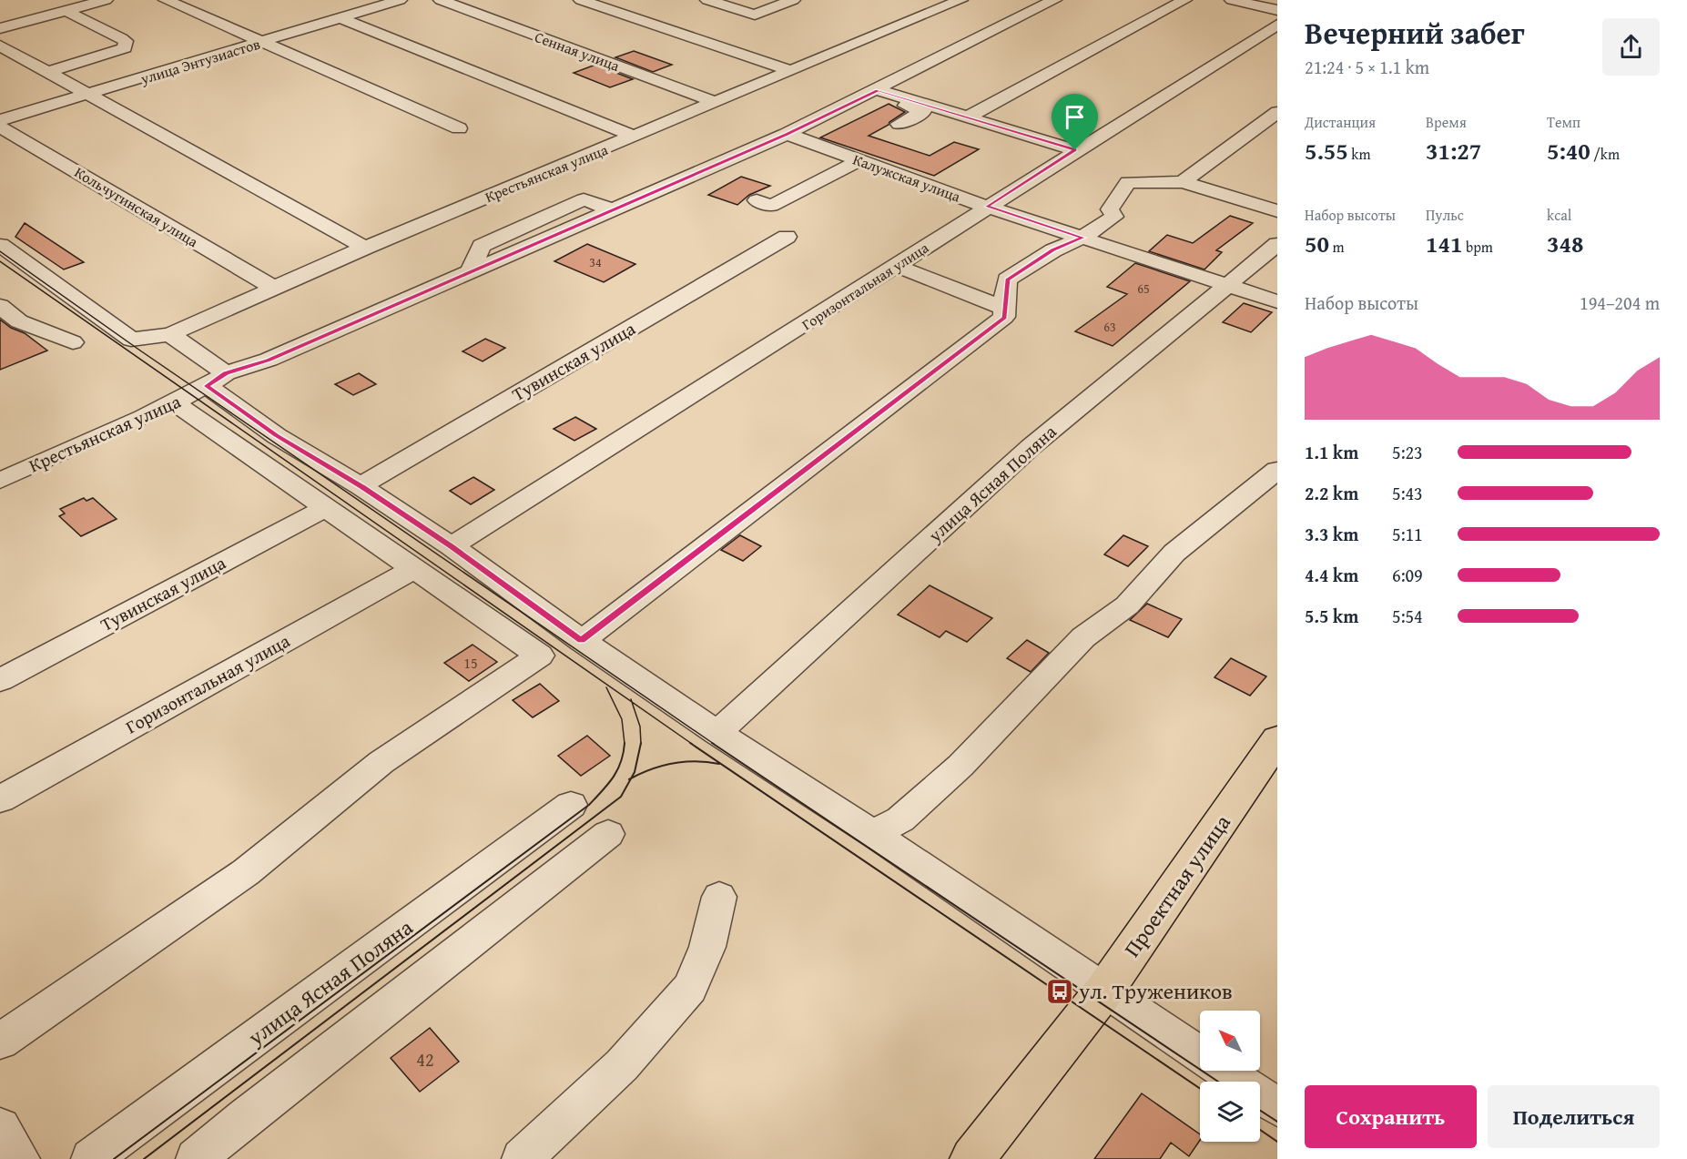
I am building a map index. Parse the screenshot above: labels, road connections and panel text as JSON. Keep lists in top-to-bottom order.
{
  "streets": {
    "main road": ["Проектная улица"],
    "street": [
      "Сенная улица",
      "улица Энтузиастов",
      "Крестьянская улица",
      "Калужская улица",
      "Кольчугинская улица",
      "Горизонтальная улица",
      "Тувинская улица",
      "улица Ясная Поляна"
    ]
  },
  "crossings": [
    ["Сенная улица", "Крестьянская улица"],
    ["Крестьянская улица", "Калужская улица"],
    ["Крестьянская улица", "Кольчугинская улица"],
    ["Калужская улица", "Горизонтальная улица"],
    ["Калужская улица", "улица Ясная Поляна"]
  ],
  "places": {
    "bus stop": ["ул. Тружеников"]
  },
  "house_numbers": [
    "34",
    "65",
    "63",
    "15",
    "42"
  ],
  "north": "top left",
  "page": {
    "heading": ["Вечерний забег", "21:24 · 5 × 1.1 km"],
    "stats": [
      ["Дистанция", "5.55 km"],
      ["Время", "31:27"],
      ["Темп", "5:40 /km"],
      ["Набор высоты", "50 m"],
      ["Пульс", "141 bpm"],
      ["kcal", "348"]
    ],
    "chart": ["Набор высоты", "194–204 m"],
    "list": [
      {
        "name": "1.1 km",
        "note": "5:23"
      },
      {
        "name": "2.2 km",
        "note": "5:43"
      },
      {
        "name": "3.3 km",
        "note": "5:11"
      },
      {
        "name": "4.4 km",
        "note": "6:09"
      },
      {
        "name": "5.5 km",
        "note": "5:54"
      }
    ],
    "buttons": ["Сохранить", "Поделиться"]
  }
}
